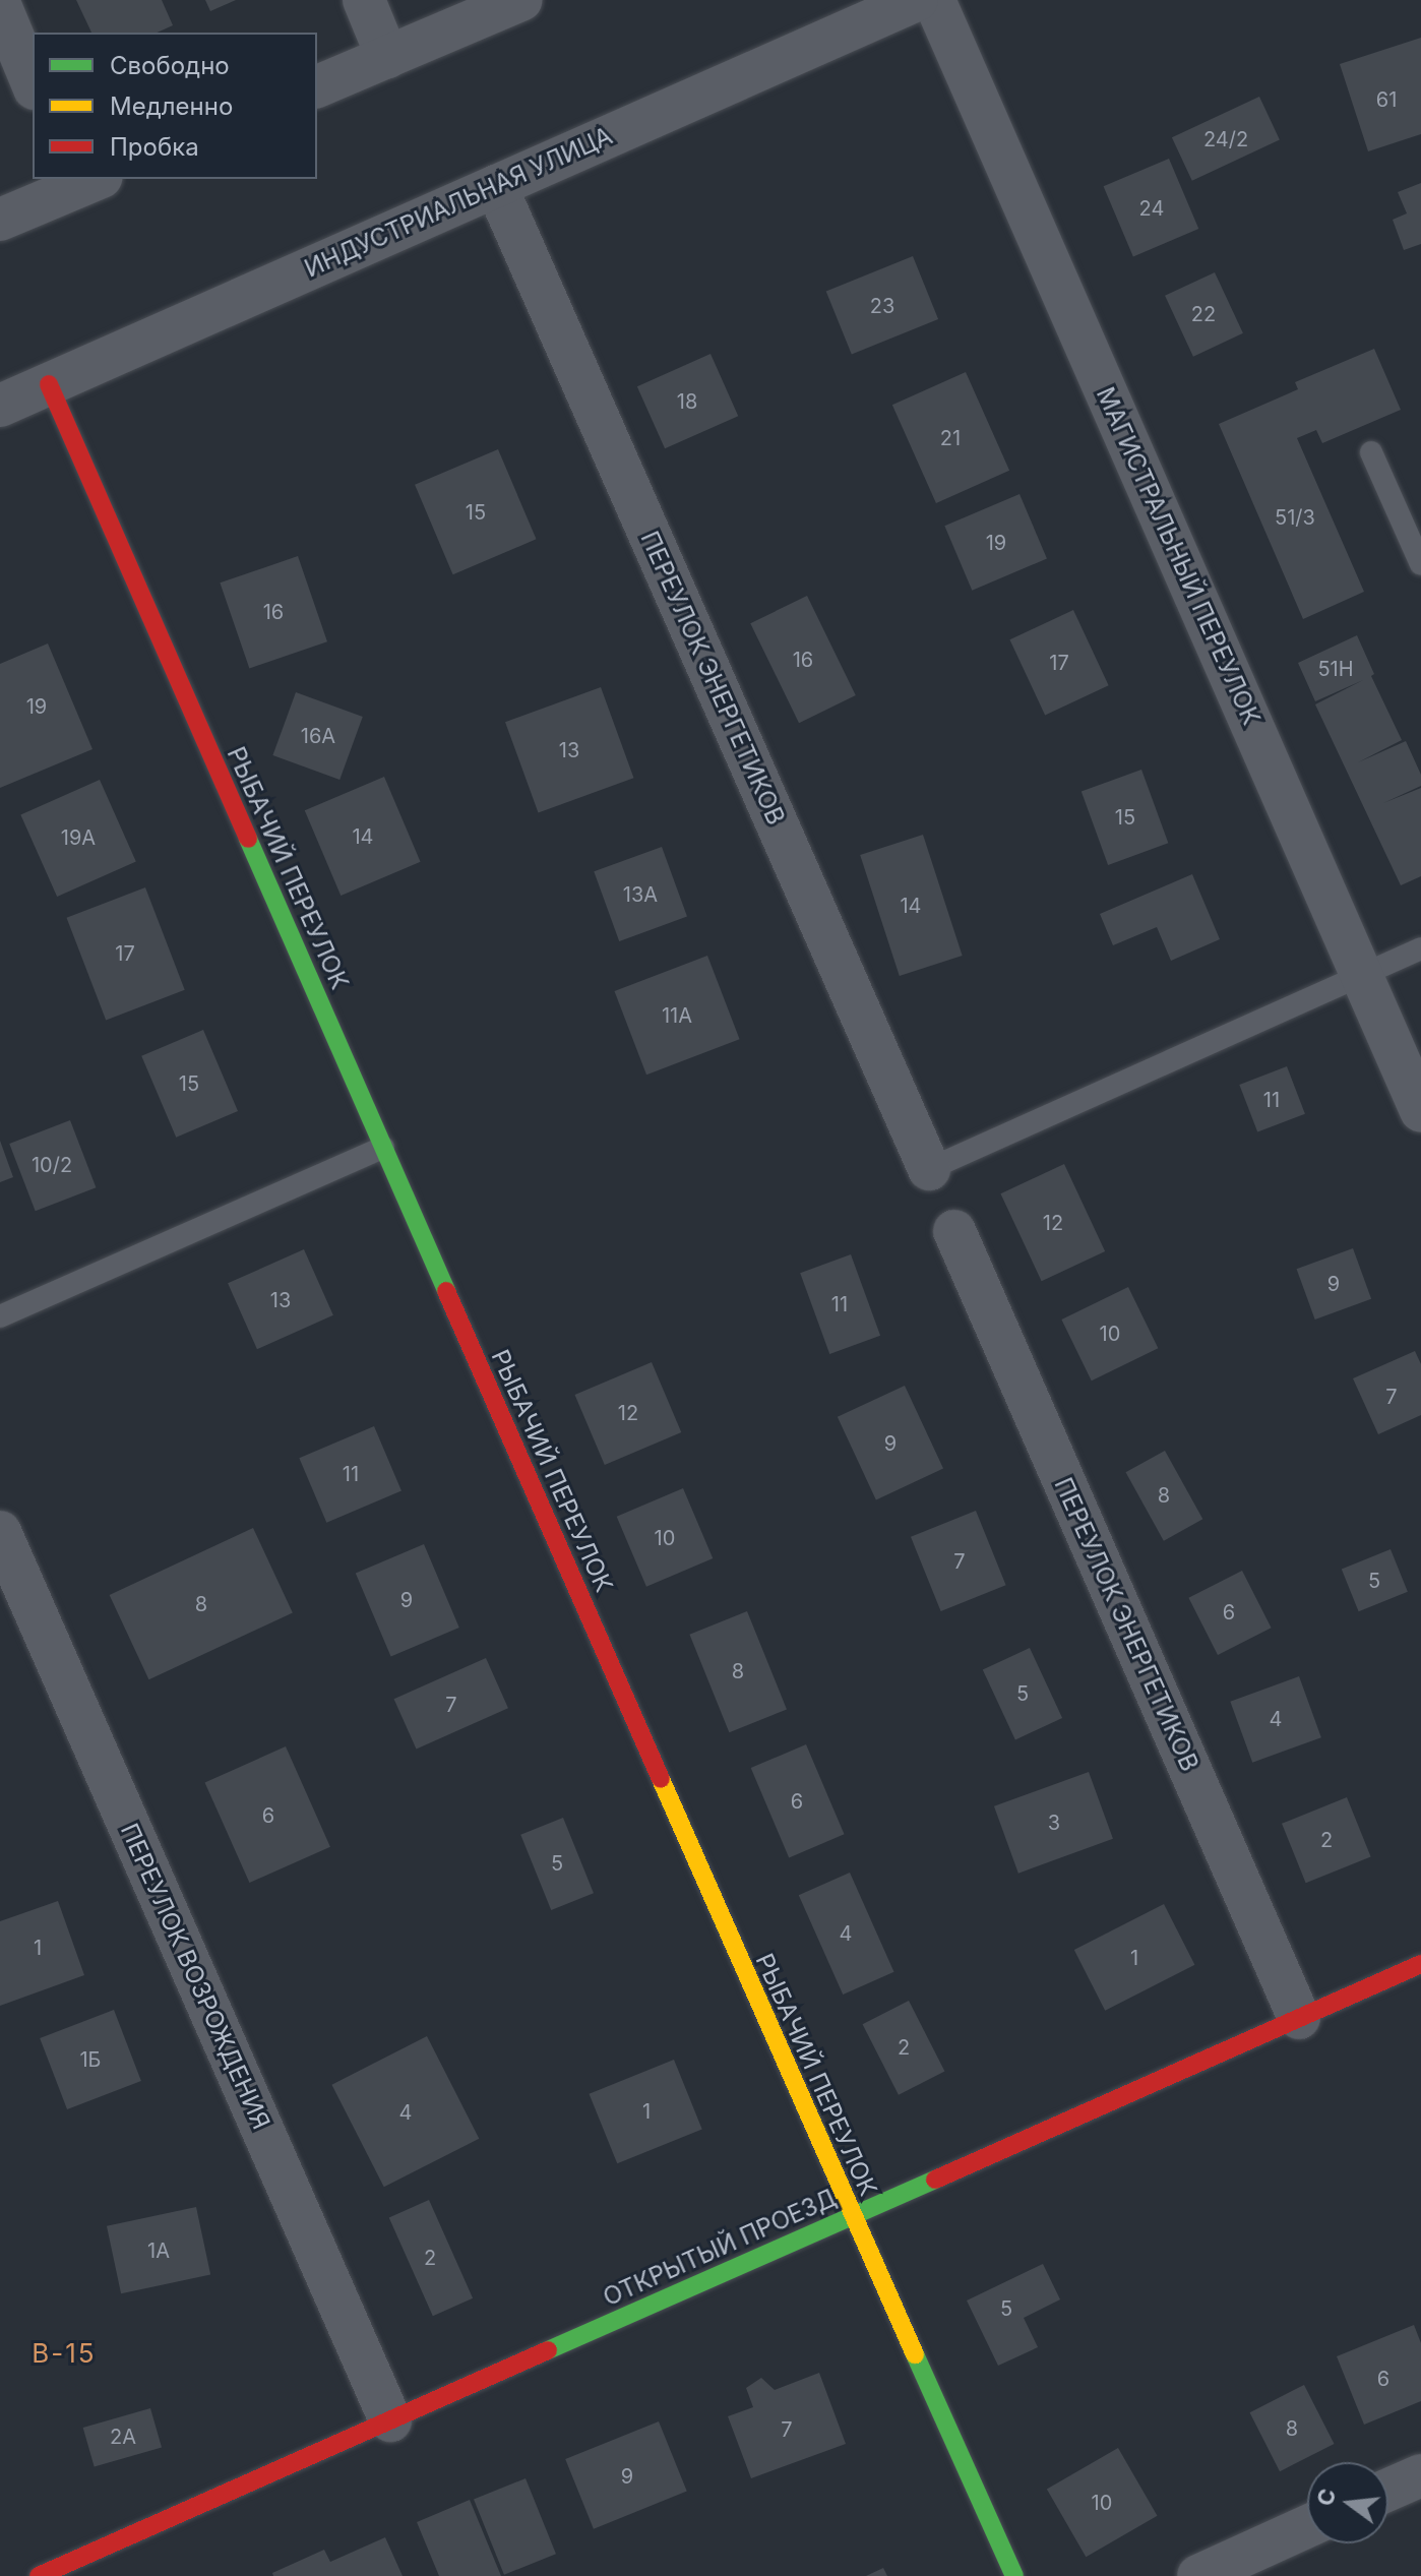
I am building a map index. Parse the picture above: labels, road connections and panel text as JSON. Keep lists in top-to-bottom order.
{
  "streets": {
    "street": [
      "ИНДУСТРИАЛЬНАЯ УЛИЦА",
      "МАГИСТРАЛЬНЫЙ ПЕРЕУЛОК",
      "ПЕРЕУЛОК ЭНЕРГЕТИКОВ",
      "РЫБАЧИЙ ПЕРЕУЛОК",
      "ПЕРЕУЛОК ВОЗРОЖДЕНИЯ",
      "ОТКРЫТЫЙ ПРОЕЗД"
    ]
  },
  "crossings": [
    ["ИНДУСТРИАЛЬНАЯ УЛИЦА", "ПЕРЕУЛОК ЭНЕРГЕТИКОВ"],
    ["ИНДУСТРИАЛЬНАЯ УЛИЦА", "РЫБАЧИЙ ПЕРЕУЛОК"],
    ["ПЕРЕУЛОК ЭНЕРГЕТИКОВ", "ОТКРЫТЫЙ ПРОЕЗД"],
    ["РЫБАЧИЙ ПЕРЕУЛОК", "ОТКРЫТЫЙ ПРОЕЗД"],
    ["ПЕРЕУЛОК ВОЗРОЖДЕНИЯ", "ОТКРЫТЫЙ ПРОЕЗД"]
  ],
  "districts": ["В-15"],
  "house_numbers": [
    "61",
    "24/2",
    "24",
    "23",
    "22",
    "18",
    "21",
    "15",
    "51/3",
    "19",
    "16",
    "16",
    "17",
    "51Н",
    "19",
    "16А",
    "13",
    "15",
    "14",
    "19А",
    "13А",
    "14",
    "17",
    "11А",
    "15",
    "11",
    "10/2",
    "12",
    "9",
    "13",
    "11",
    "10",
    "7",
    "12",
    "9",
    "11",
    "8",
    "10",
    "7",
    "5",
    "9",
    "8",
    "6",
    "8",
    "5",
    "7",
    "4",
    "6",
    "6",
    "3",
    "2",
    "5",
    "4",
    "1",
    "1",
    "2",
    "1Б",
    "1",
    "4",
    "1А",
    "2",
    "5",
    "6",
    "8",
    "7",
    "2А",
    "9",
    "10"
  ],
  "legend": ["Свободно", "Медленно", "Пробка"],
  "north": "left"
}
